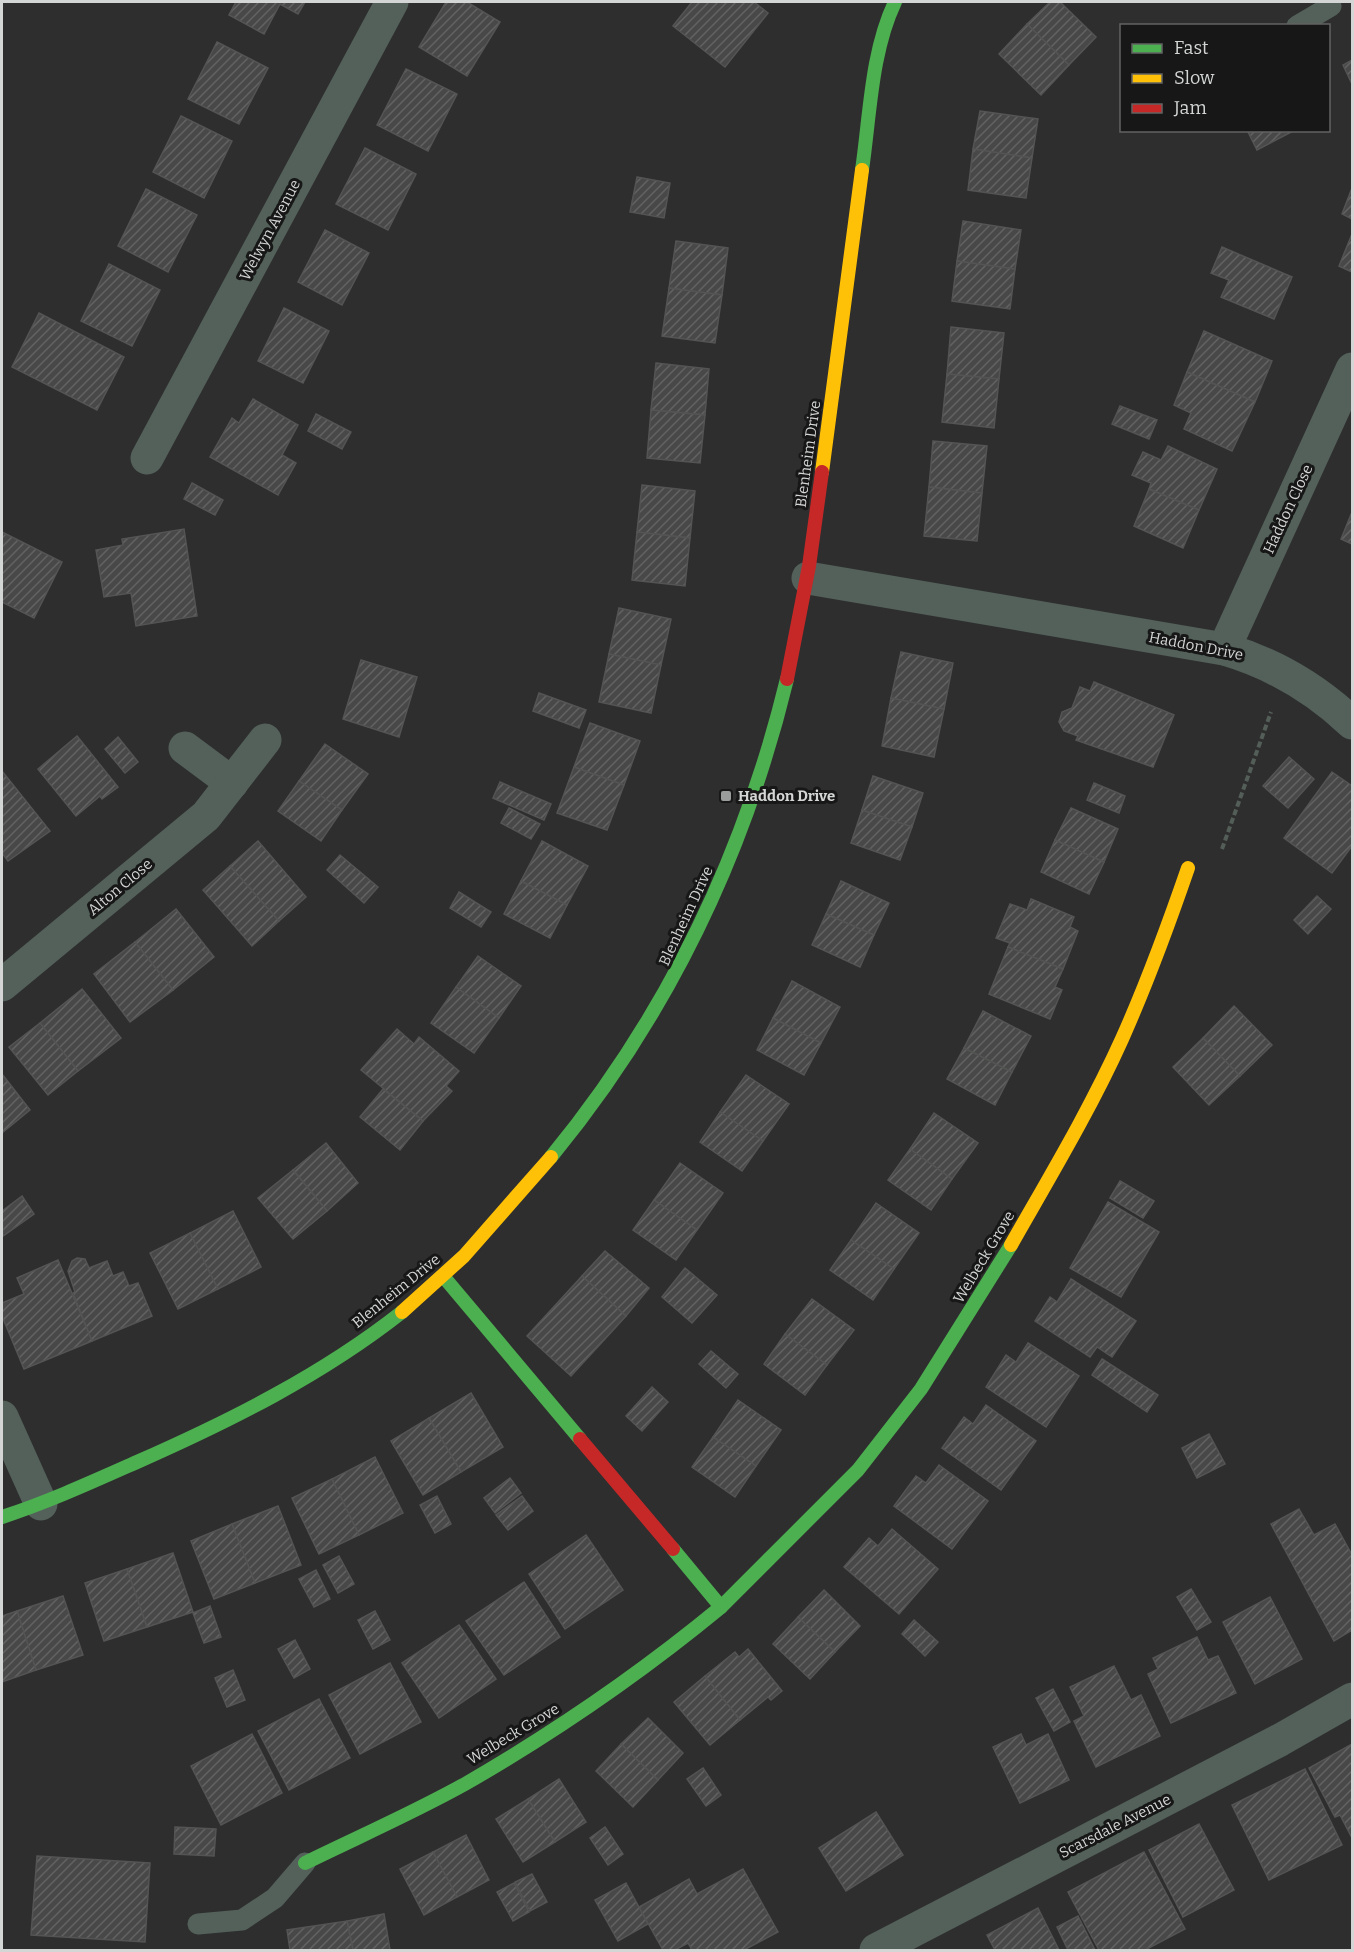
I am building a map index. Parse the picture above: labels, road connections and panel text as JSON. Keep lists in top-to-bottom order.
{
  "streets": {
    "street": [
      "Welwyn Avenue",
      "Blenheim Drive",
      "Haddon Close",
      "Haddon Drive",
      "Alton Close",
      "Welbeck Grove",
      "Scarsdale Avenue"
    ]
  },
  "crossings": [
    ["Blenheim Drive", "Haddon Drive"],
    ["Haddon Close", "Haddon Drive"]
  ],
  "places": {
    "transit": ["Haddon Drive"]
  },
  "legend": ["Fast", "Slow", "Jam"]
}
